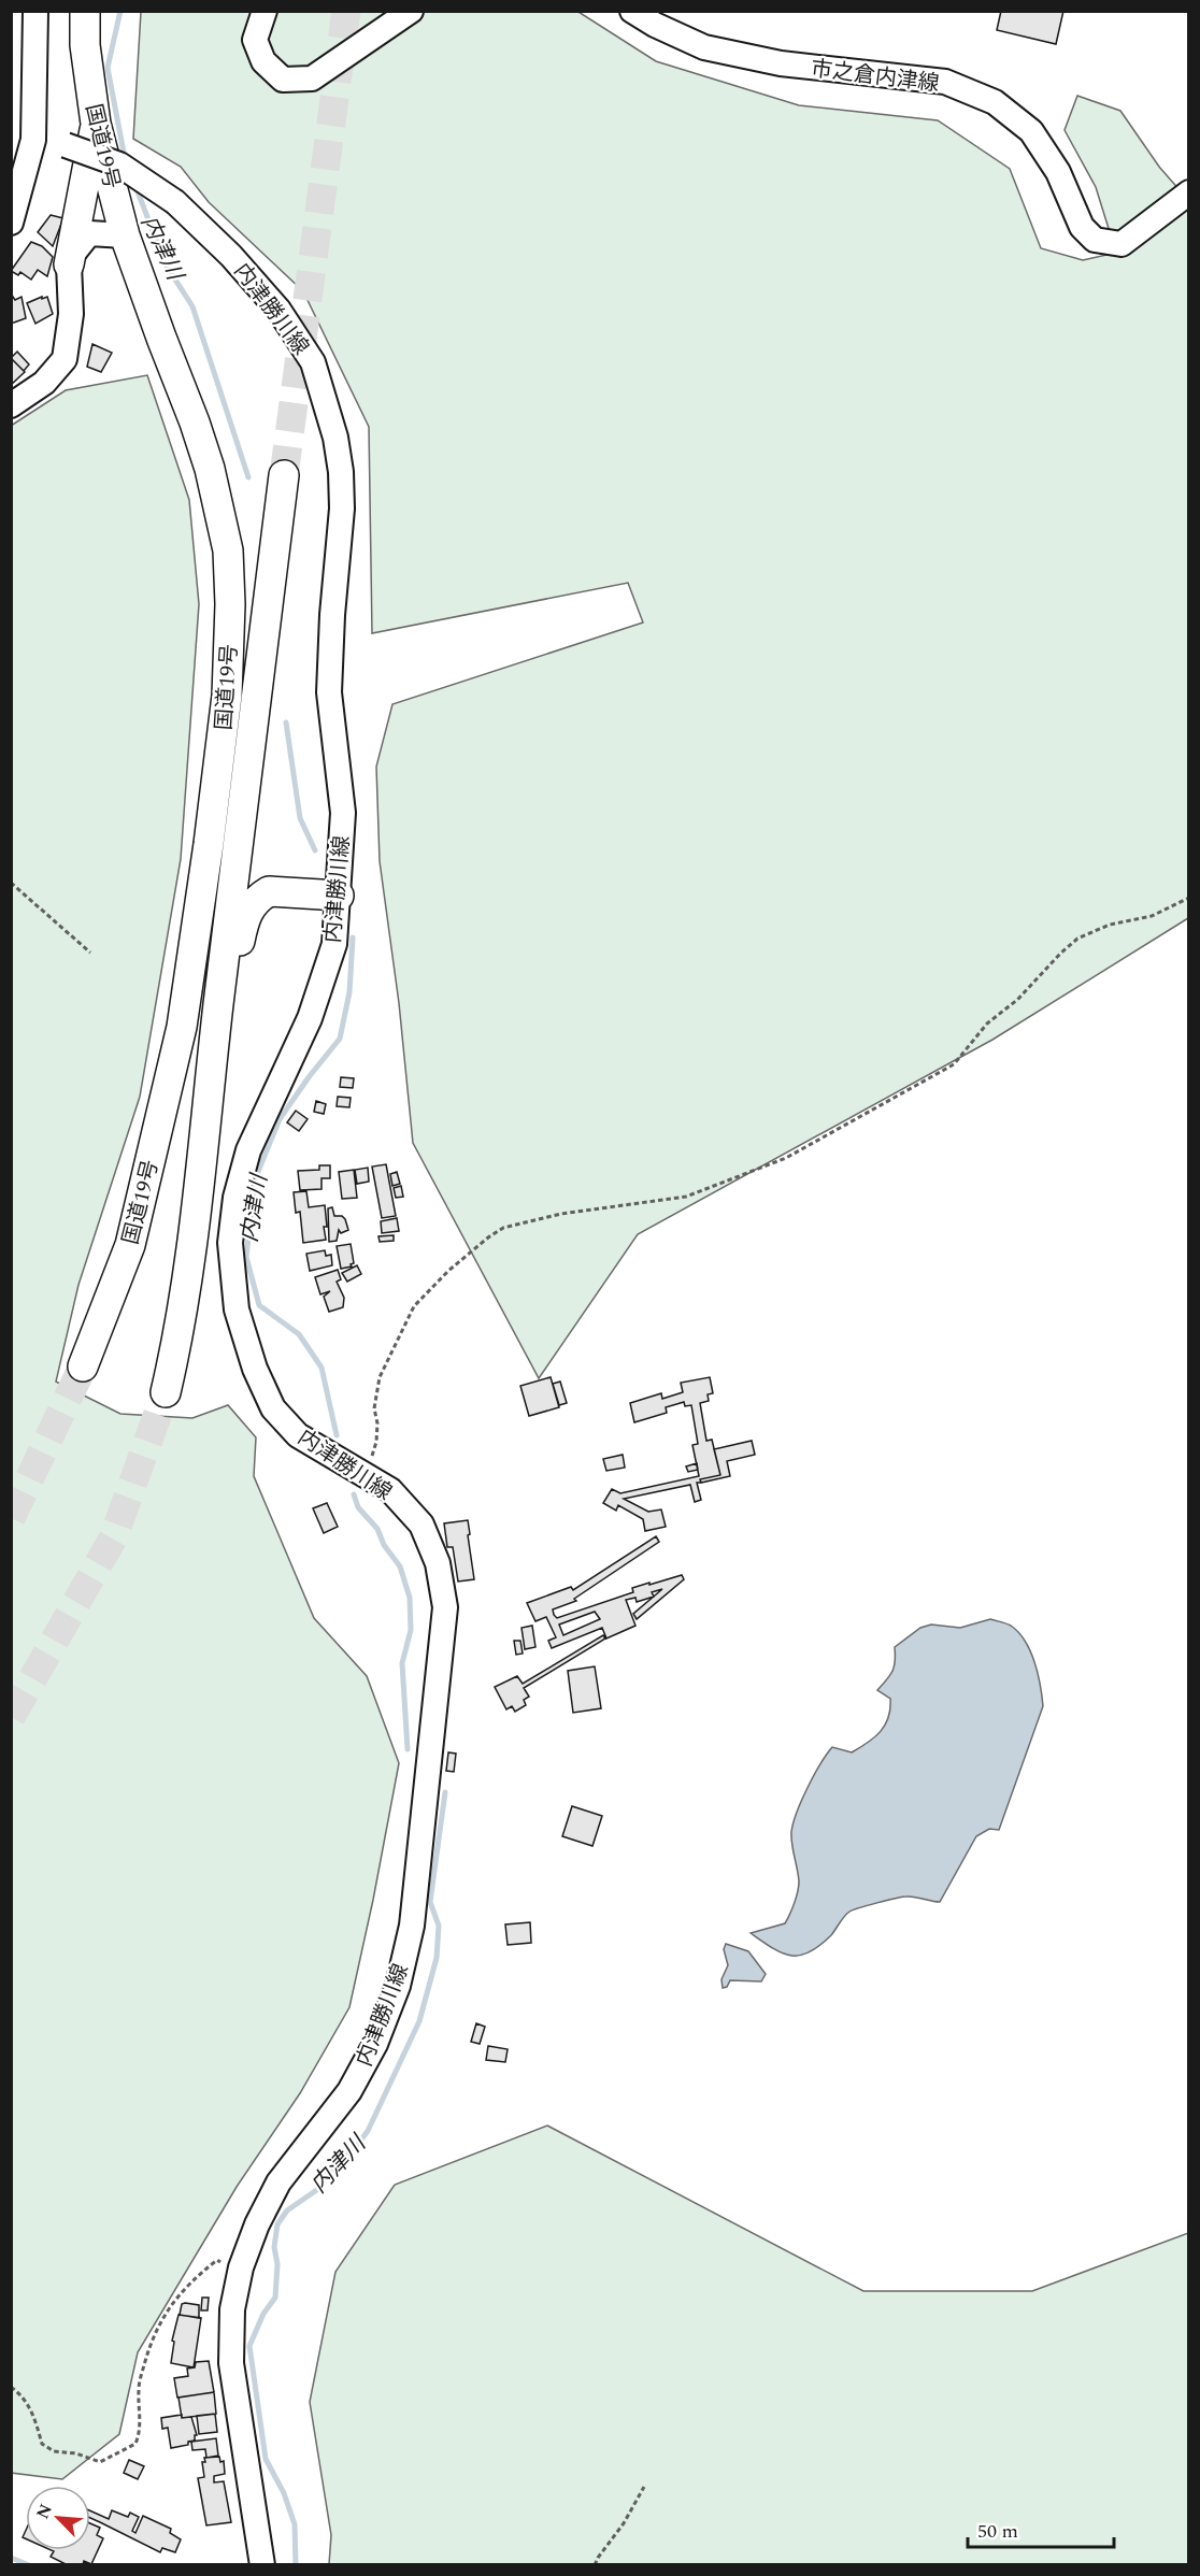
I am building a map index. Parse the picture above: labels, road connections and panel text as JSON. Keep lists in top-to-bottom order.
{
  "streets": {
    "highway": ["国道19号"],
    "main road": ["市之倉内津線", "内津勝川線"]
  },
  "water": ["内津川"],
  "scale_bar": "50 m",
  "north": "top left"
}
